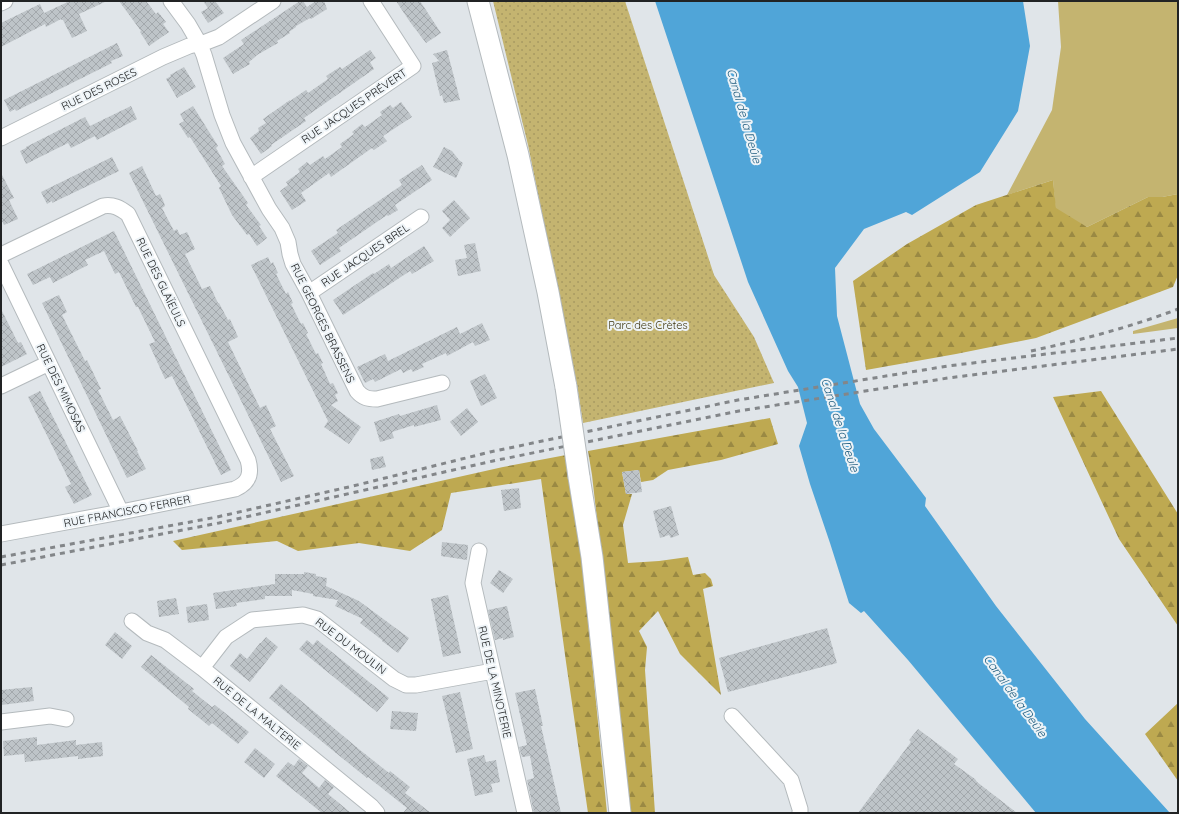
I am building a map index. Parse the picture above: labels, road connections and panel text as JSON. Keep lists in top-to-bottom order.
{
  "streets": {
    "street": [
      "RUE DES ROSES",
      "RUE JACQUES PRÉVERT",
      "RUE JACQUES BREL",
      "RUE DES GLAÏEULS",
      "RUE GEORGES BRASSENS",
      "RUE DES MIMOSAS",
      "RUE FRANCISCO FERRER",
      "RUE DU MOULIN",
      "RUE DE LA MINOTERIE",
      "RUE DE LA MALTERIE"
    ]
  },
  "crossings": [
    ["RUE DES ROSES", "RUE GEORGES BRASSENS"],
    ["RUE JACQUES PRÉVERT", "RUE GEORGES BRASSENS"],
    ["RUE JACQUES BREL", "RUE GEORGES BRASSENS"],
    ["RUE DES GLAÏEULS", "RUE FRANCISCO FERRER"],
    ["RUE DES MIMOSAS", "RUE FRANCISCO FERRER"],
    ["RUE DU MOULIN", "RUE DE LA MINOTERIE"],
    ["RUE DU MOULIN", "RUE DE LA MALTERIE"]
  ],
  "water": ["Canal de la Deûle"],
  "parks": ["Parc des Crètes"]
}
